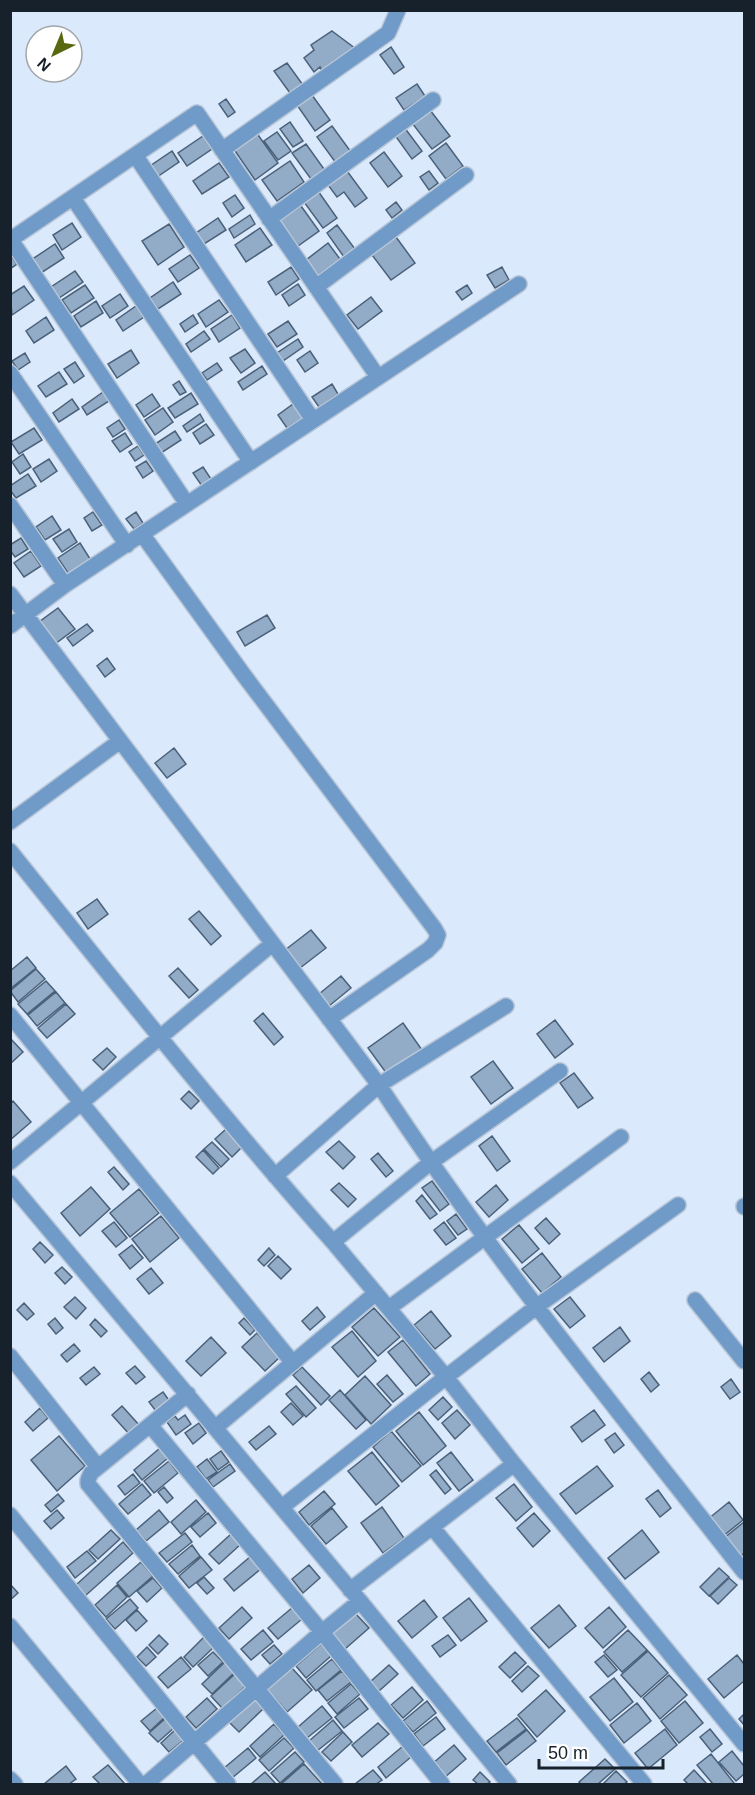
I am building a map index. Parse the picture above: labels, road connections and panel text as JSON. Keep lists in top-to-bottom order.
{
  "scale_bar": "50 m",
  "north": "bottom left"
}
